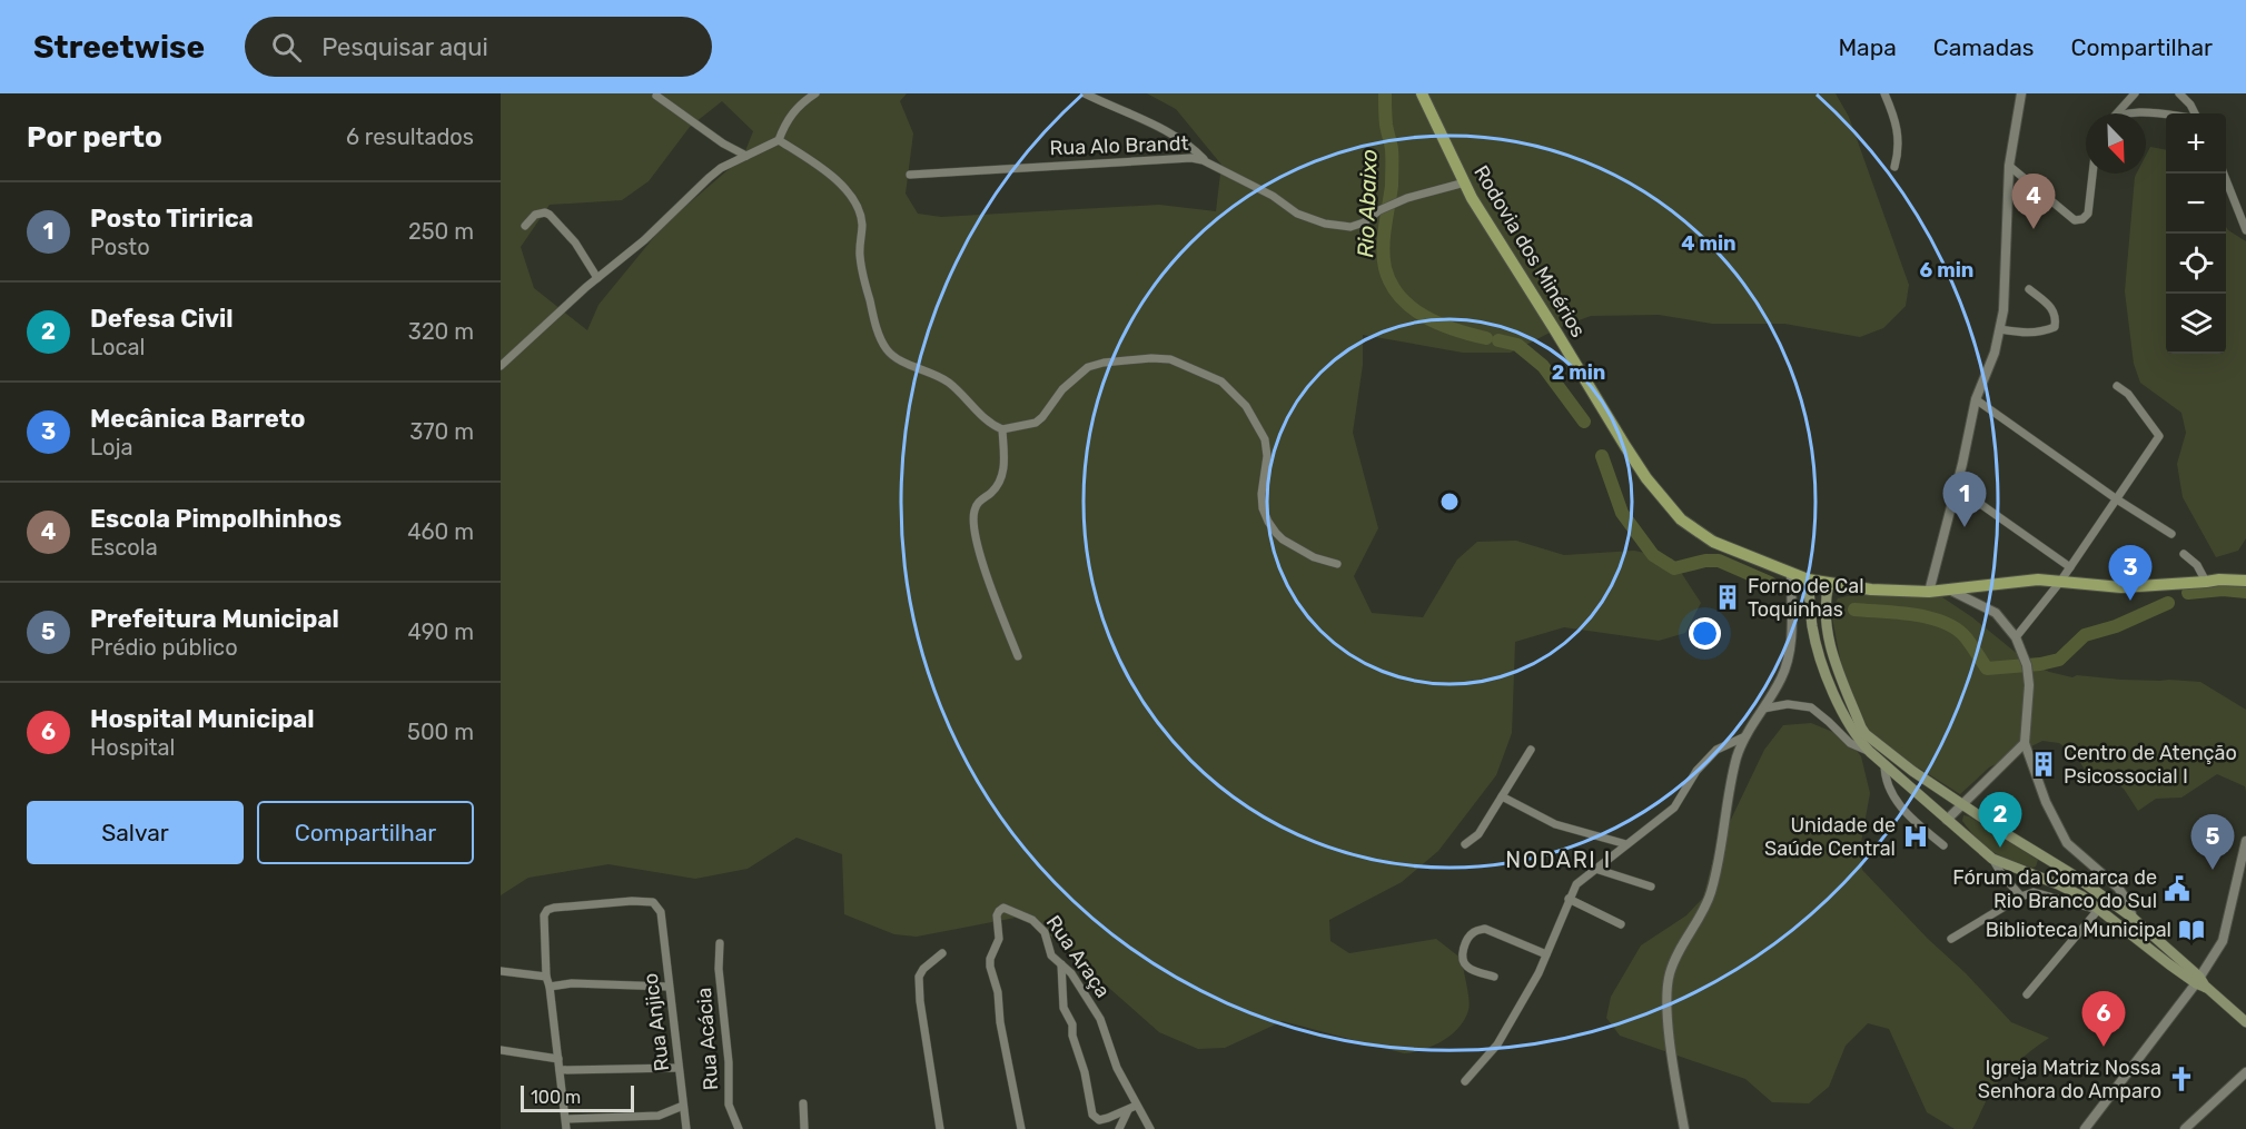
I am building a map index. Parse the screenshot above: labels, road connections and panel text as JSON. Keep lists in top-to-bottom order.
{
  "streets": {
    "main road": ["Rodovia dos Minérios"],
    "street": [
      "Rua Alo Brandt",
      "Rua Araça",
      "Rua Anjico",
      "Rua Acácia"
    ]
  },
  "crossings": [
    ["Rua Alo Brandt", "Rodovia dos Minérios"]
  ],
  "districts": ["NODARI I"],
  "water": ["Rio Abaixo"],
  "places": {
    "building": ["Forno de Cal Toquinhas", "Centro de Atenção Psicossocial I"],
    "hospital": ["Unidade de Saúde Central"],
    "public building": ["Fórum da Comarca de Rio Branco do Sul"],
    "library": ["Biblioteca Municipal"],
    "church": ["Igreja Matriz Nossa Senhora do Amparo"]
  },
  "scale_bar": "100 m",
  "north": "bottom right",
  "page": {
    "header": "Streetwise",
    "search": "Pesquisar aqui",
    "nav": ["Mapa", "Camadas", "Compartilhar"],
    "heading": ["Por perto", "6 resultados"],
    "map_buttons": ["+", "−"],
    "pins": [
      "4",
      "1",
      "3",
      "2",
      "5",
      "6"
    ],
    "list": [
      {
        "mark": "1",
        "name": "Posto Tiririca",
        "note": "Posto",
        "value": "250 m"
      },
      {
        "mark": "2",
        "name": "Defesa Civil",
        "note": "Local",
        "value": "320 m"
      },
      {
        "mark": "3",
        "name": "Mecânica Barreto",
        "note": "Loja",
        "value": "370 m"
      },
      {
        "mark": "4",
        "name": "Escola Pimpolhinhos",
        "note": "Escola",
        "value": "460 m"
      },
      {
        "mark": "5",
        "name": "Prefeitura Municipal",
        "note": "Prédio público",
        "value": "490 m"
      },
      {
        "mark": "6",
        "name": "Hospital Municipal",
        "note": "Hospital",
        "value": "500 m"
      }
    ],
    "buttons": ["Salvar", "Compartilhar"],
    "scale": "100 m"
  },
  "rings": ["4 min", "6 min", "2 min"]
}
